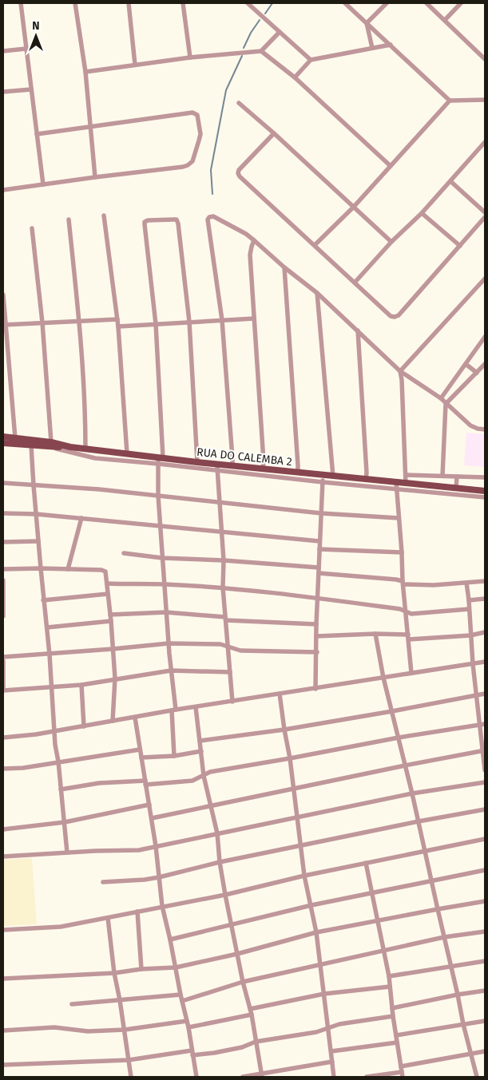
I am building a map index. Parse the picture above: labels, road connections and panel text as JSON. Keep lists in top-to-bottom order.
{
  "streets": {
    "main road": ["RUA DO CALEMBA 2"]
  },
  "north": "top"
}
